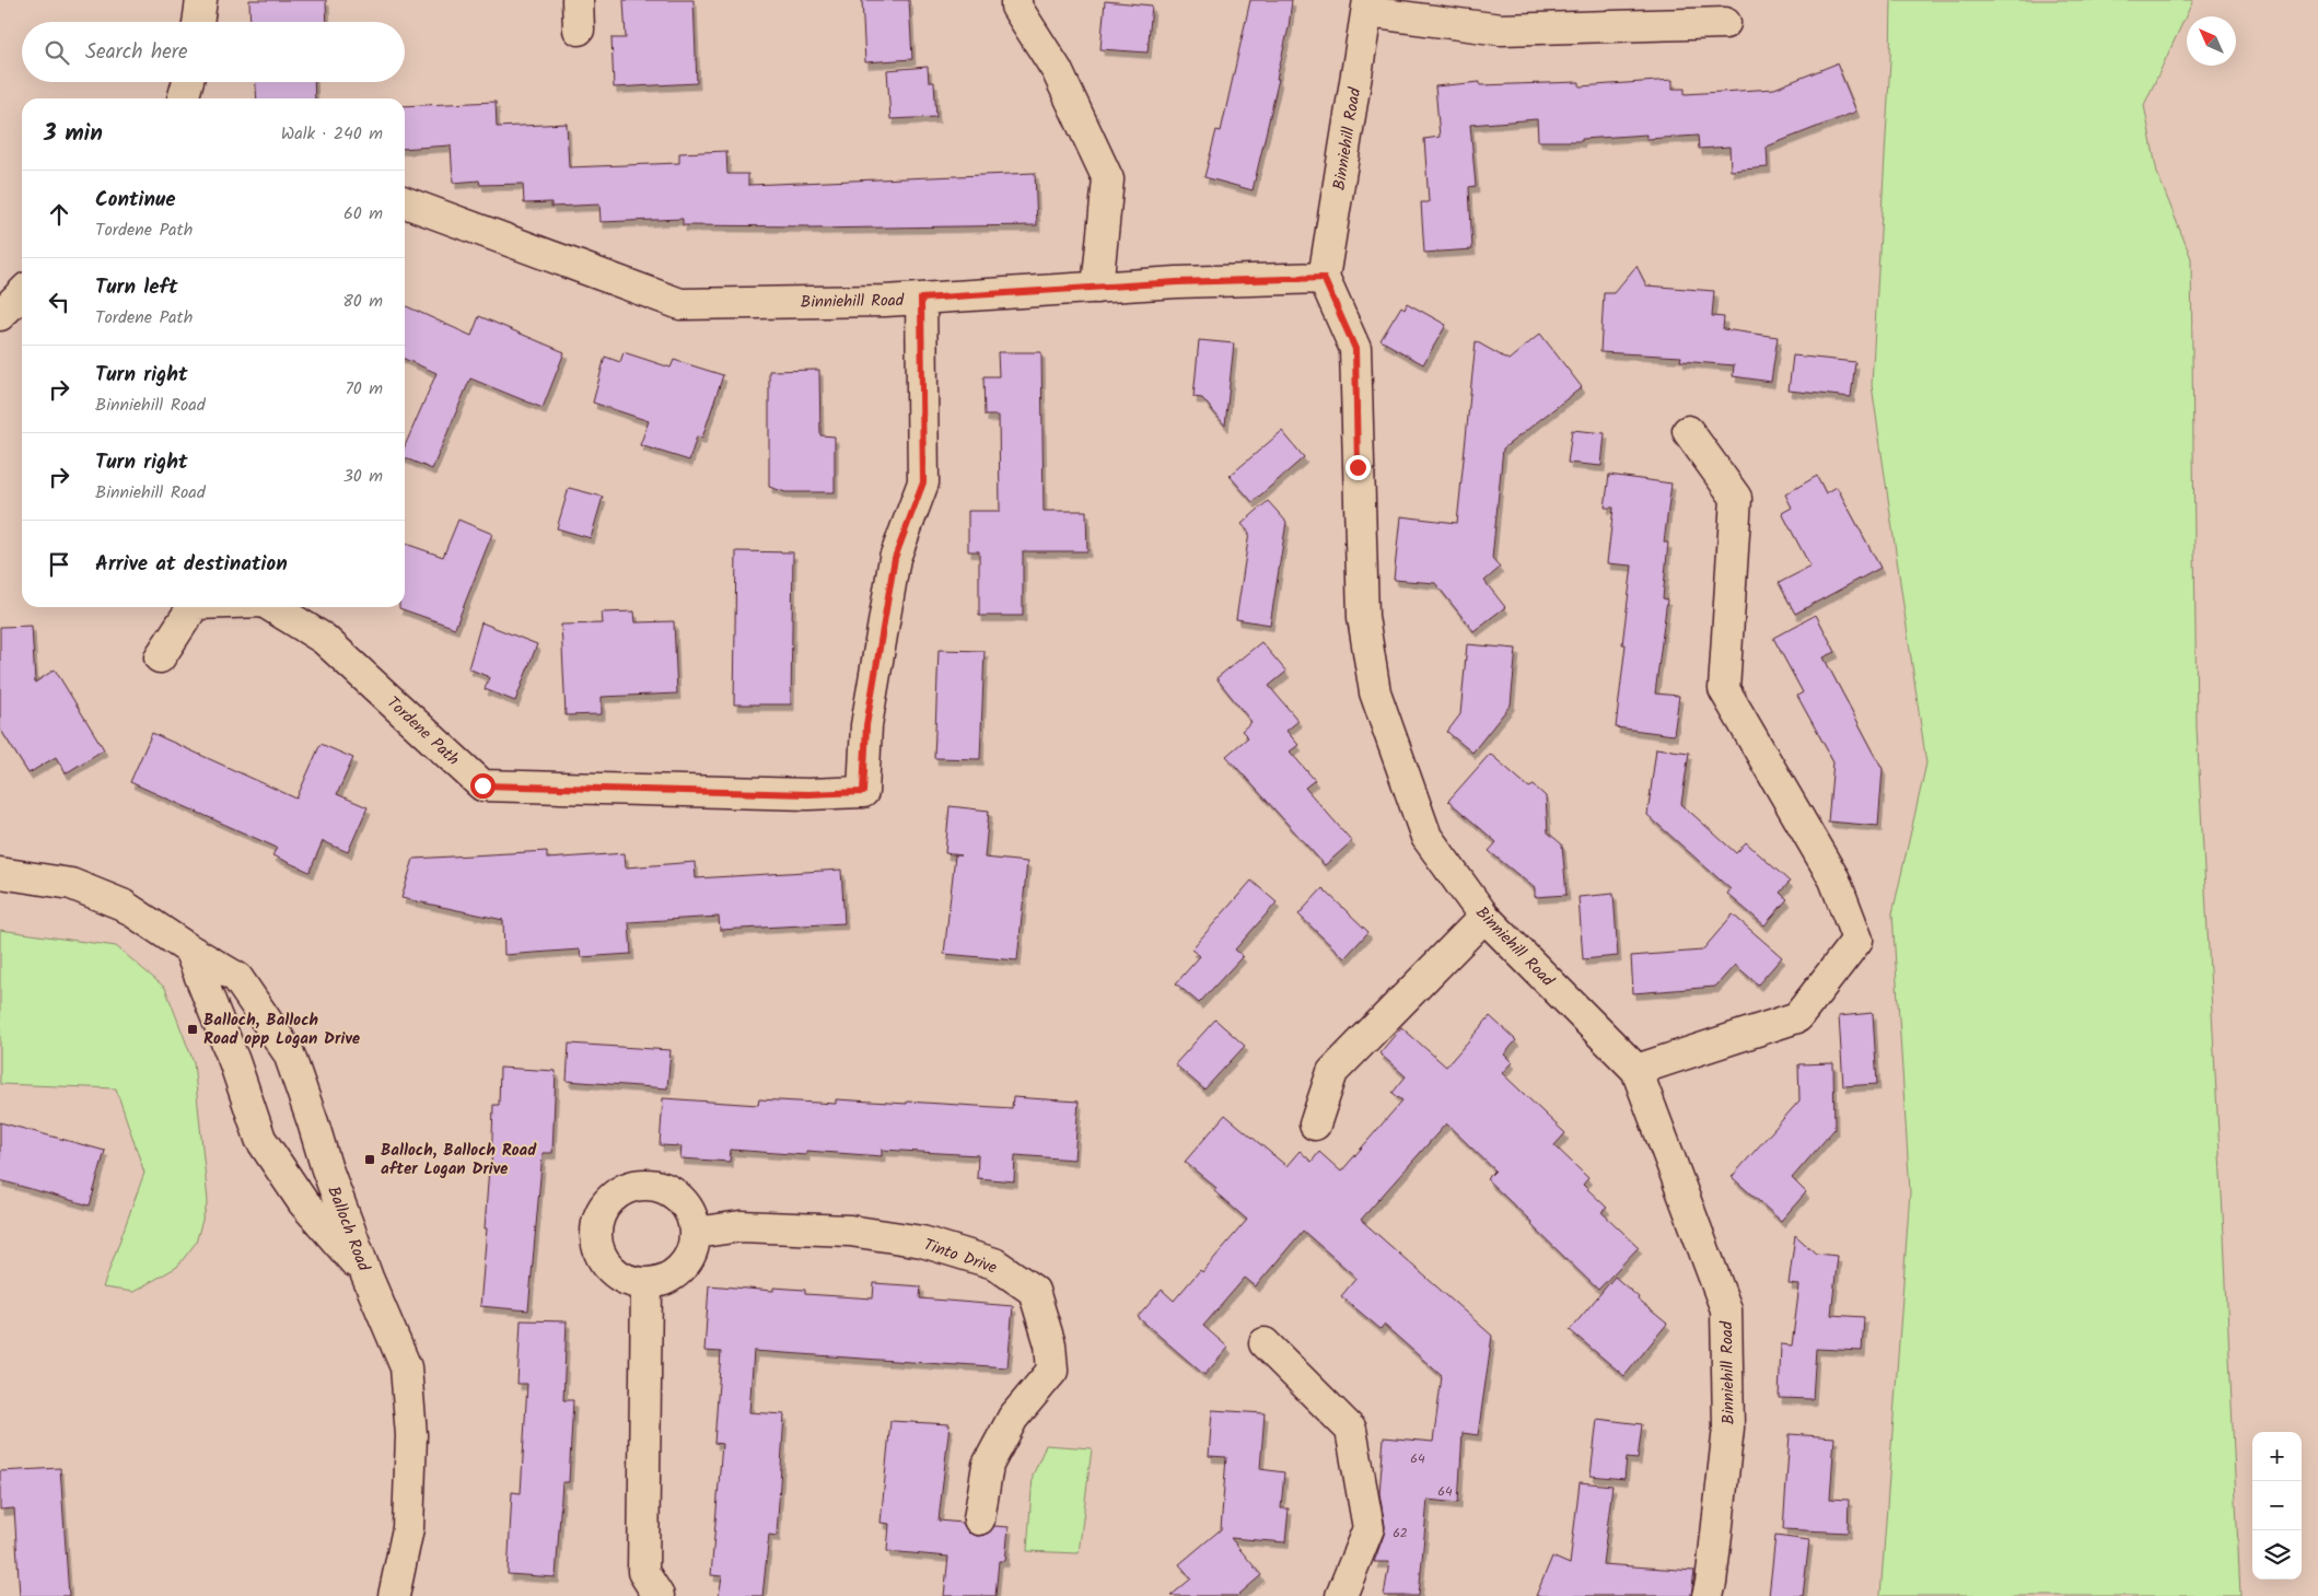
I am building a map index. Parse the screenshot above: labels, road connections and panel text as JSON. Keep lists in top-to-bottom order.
{
  "streets": {
    "street": [
      "Binniehill Road",
      "Tordene Path",
      "Balloch Road",
      "Tinto Drive"
    ]
  },
  "crossings": [
    ["Binniehill Road", "Tordene Path"]
  ],
  "places": {
    "transit": ["Balloch, Balloch Road opp Logan Drive", "Balloch, Balloch Road after Logan Drive"]
  },
  "house_numbers": ["64", "64", "62"],
  "north": "top left",
  "page": {
    "search": "Search here",
    "heading": ["3 min", "Walk · 240 m"],
    "list": [
      ["Continue", "Tordene Path", "60 m"],
      ["Turn left", "Tordene Path", "80 m"],
      ["Turn right", "Binniehill Road", "70 m"],
      ["Turn right", "Binniehill Road", "30 m"],
      "Arrive at destination"
    ],
    "map_buttons": ["+", "−"]
  }
}
